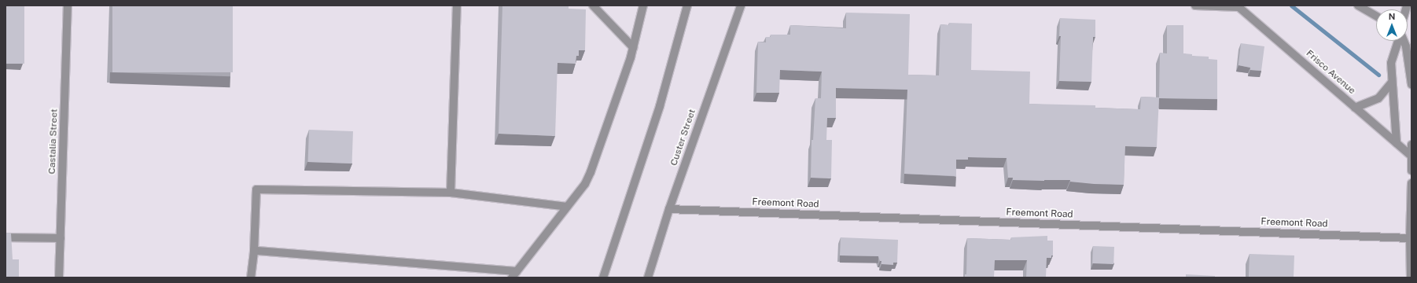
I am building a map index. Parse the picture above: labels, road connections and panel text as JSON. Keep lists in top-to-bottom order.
{
  "streets": {
    "street": [
      "Frisco Avenue",
      "Custer Street",
      "Castalia Street",
      "Freemont Road"
    ]
  },
  "crossings": [
    ["Custer Street", "Freemont Road"]
  ],
  "north": "top"
}
